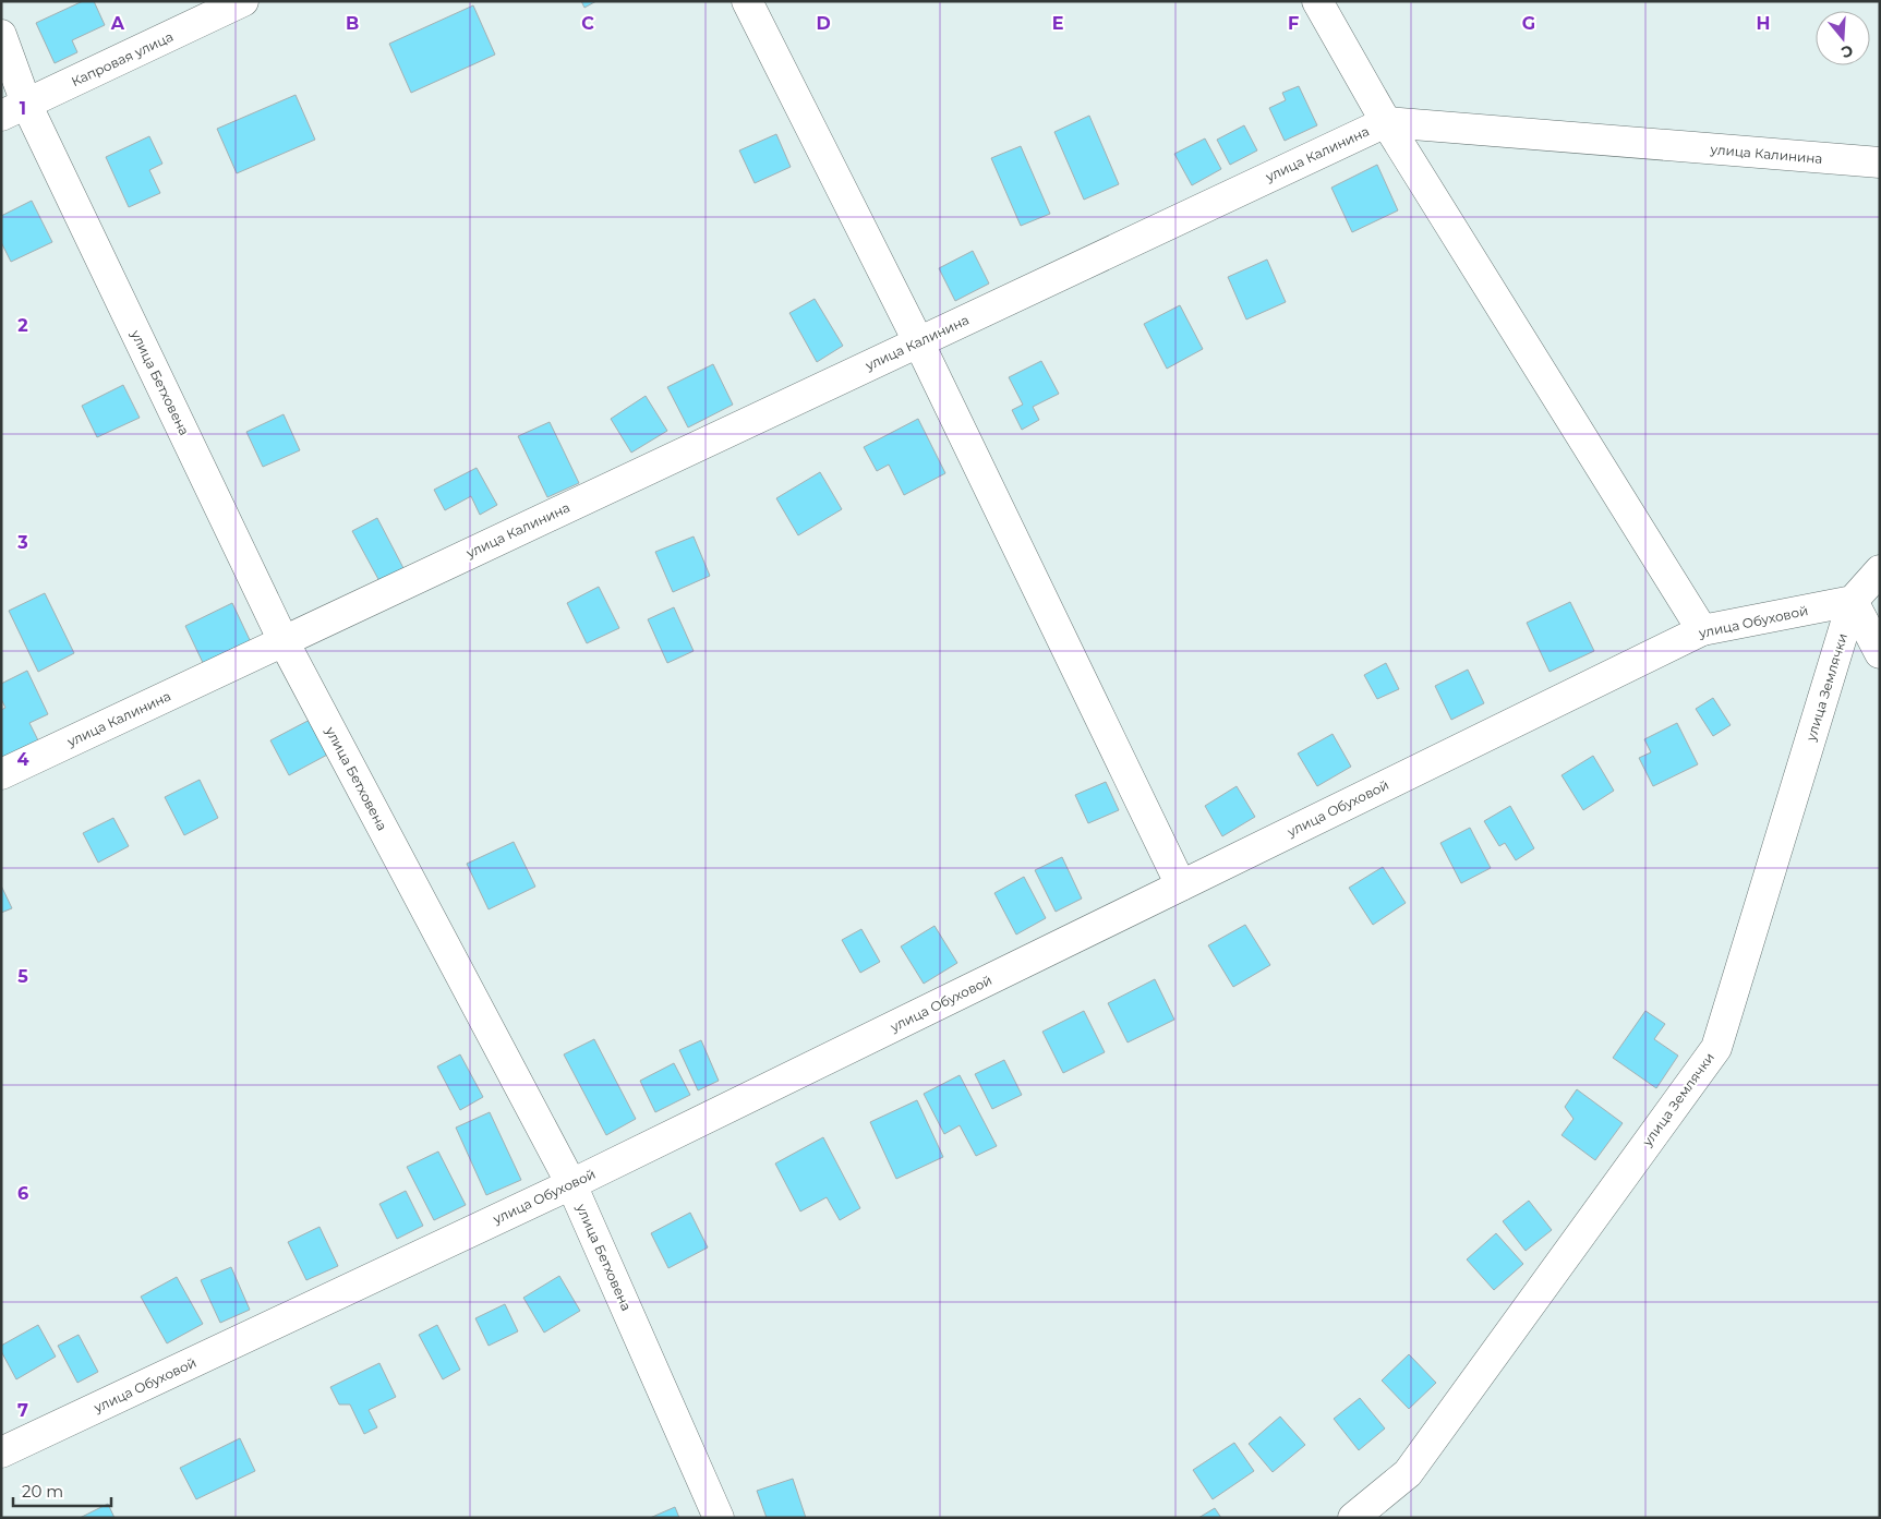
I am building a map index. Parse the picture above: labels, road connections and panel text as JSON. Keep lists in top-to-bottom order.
{
  "streets": {
    "street": [
      "Капровая улица",
      "улица Калинина",
      "улица Бетховена",
      "улица Обуховой",
      "улица Землячки"
    ]
  },
  "crossings": [
    ["Капровая улица", "улица Бетховена"],
    ["улица Калинина", "улица Бетховена"],
    ["улица Бетховена", "улица Обуховой"],
    ["улица Обуховой", "улица Землячки"]
  ],
  "scale_bar": "20 m",
  "north": "bottom",
  "grid": {
    "columns": [
      "A",
      "B",
      "C",
      "D",
      "E",
      "F",
      "G",
      "H"
    ],
    "rows": [
      "1",
      "2",
      "3",
      "4",
      "5",
      "6",
      "7"
    ]
  }
}
